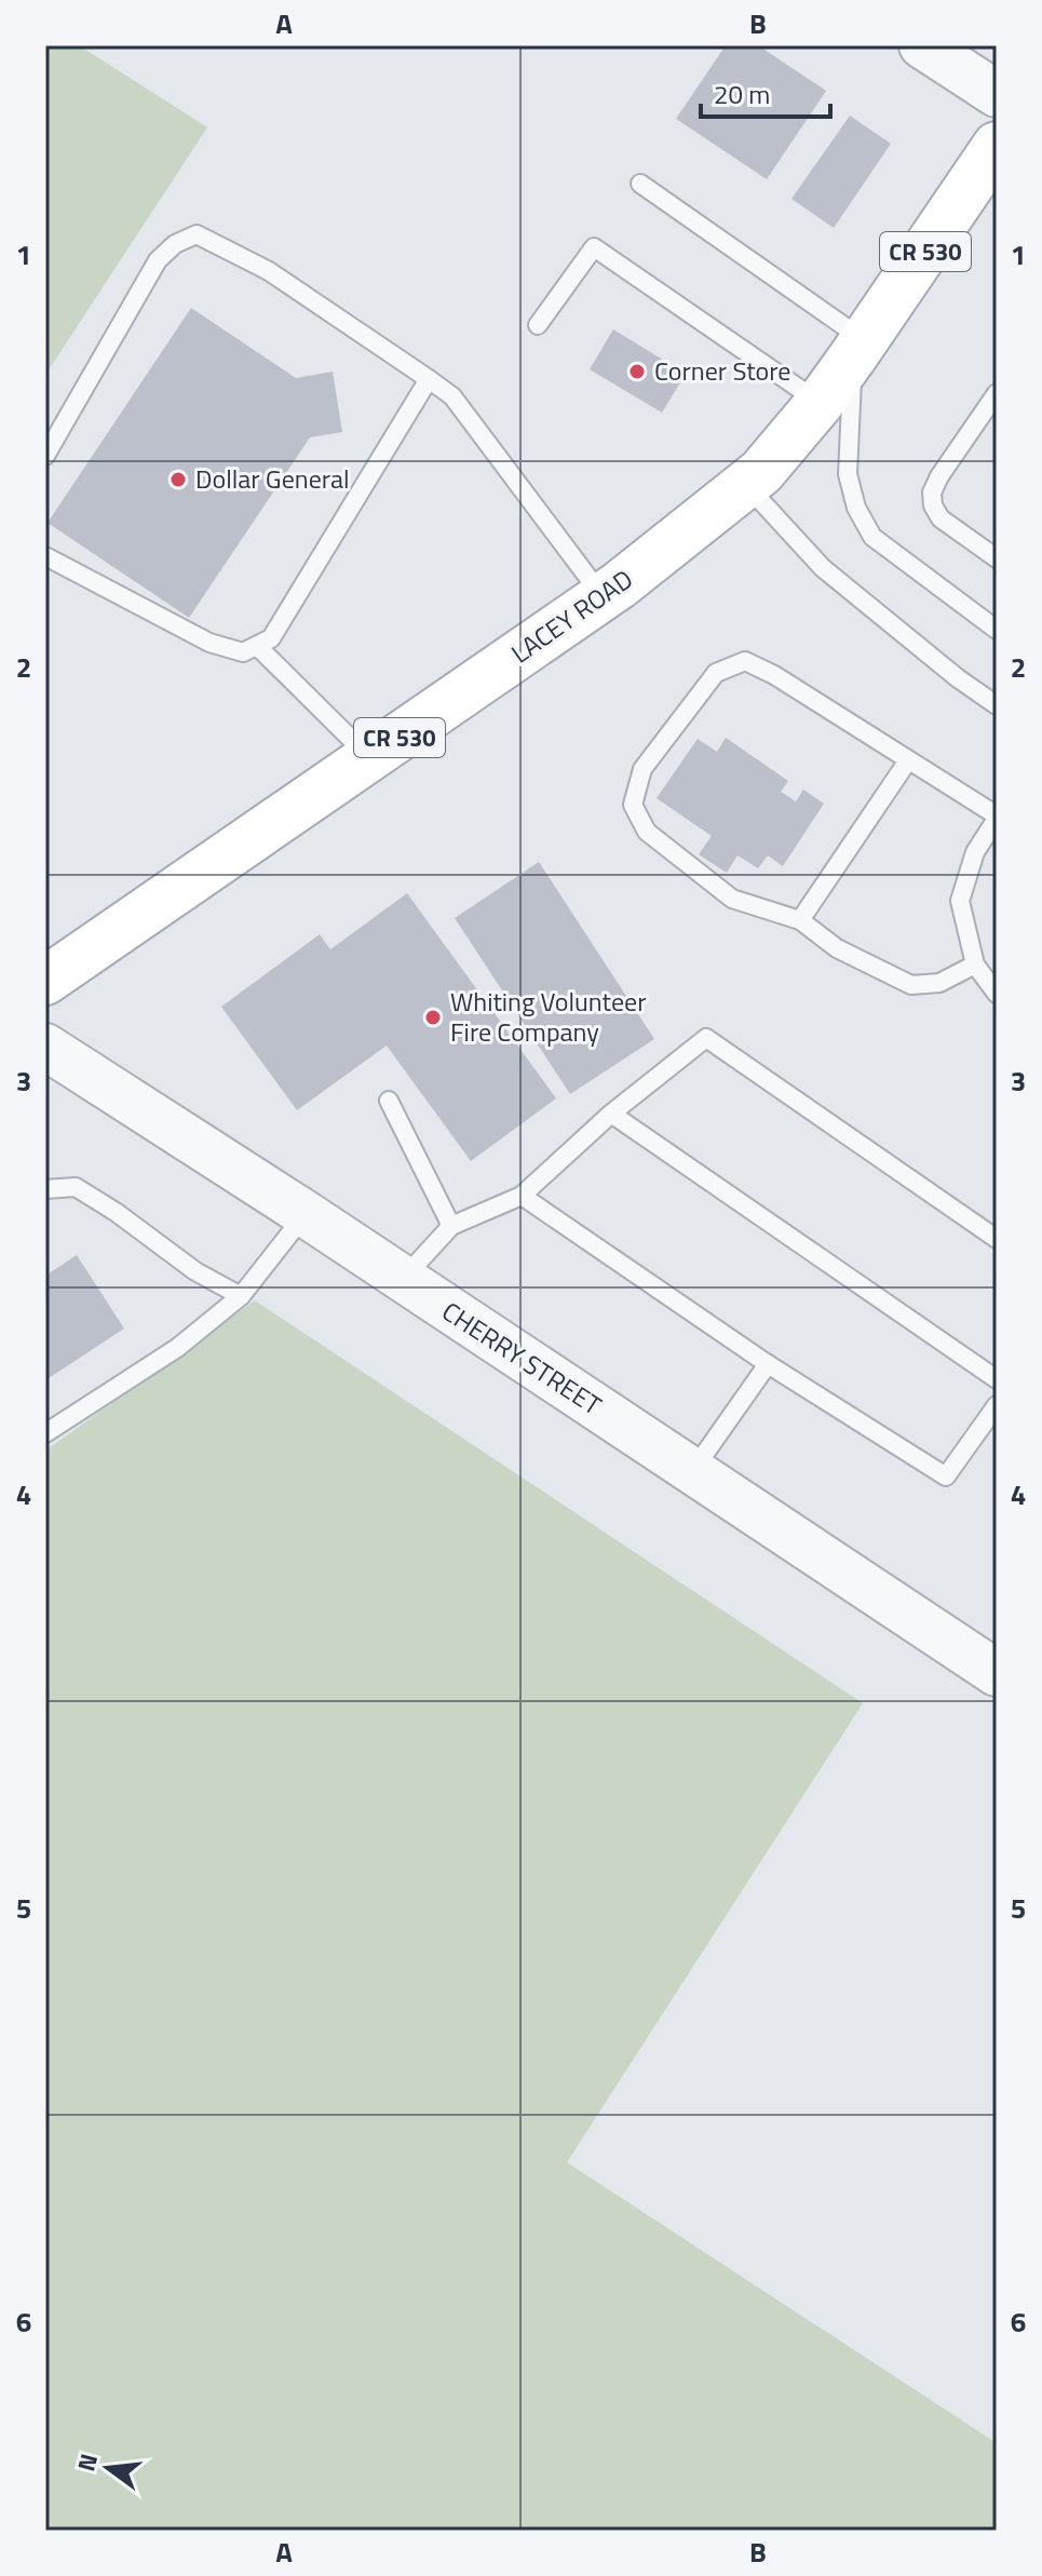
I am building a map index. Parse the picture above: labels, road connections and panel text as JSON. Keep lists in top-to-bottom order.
{
  "streets": {
    "main road": ["CR 530", "LACEY ROAD"],
    "street": ["CHERRY STREET"]
  },
  "places": ["Corner Store", "Dollar General", "Whiting Volunteer Fire Company"],
  "scale_bar": "20 m",
  "north": "left",
  "grid": {
    "columns": ["A", "B"],
    "rows": [
      "1",
      "2",
      "3",
      "4",
      "5",
      "6"
    ]
  }
}
